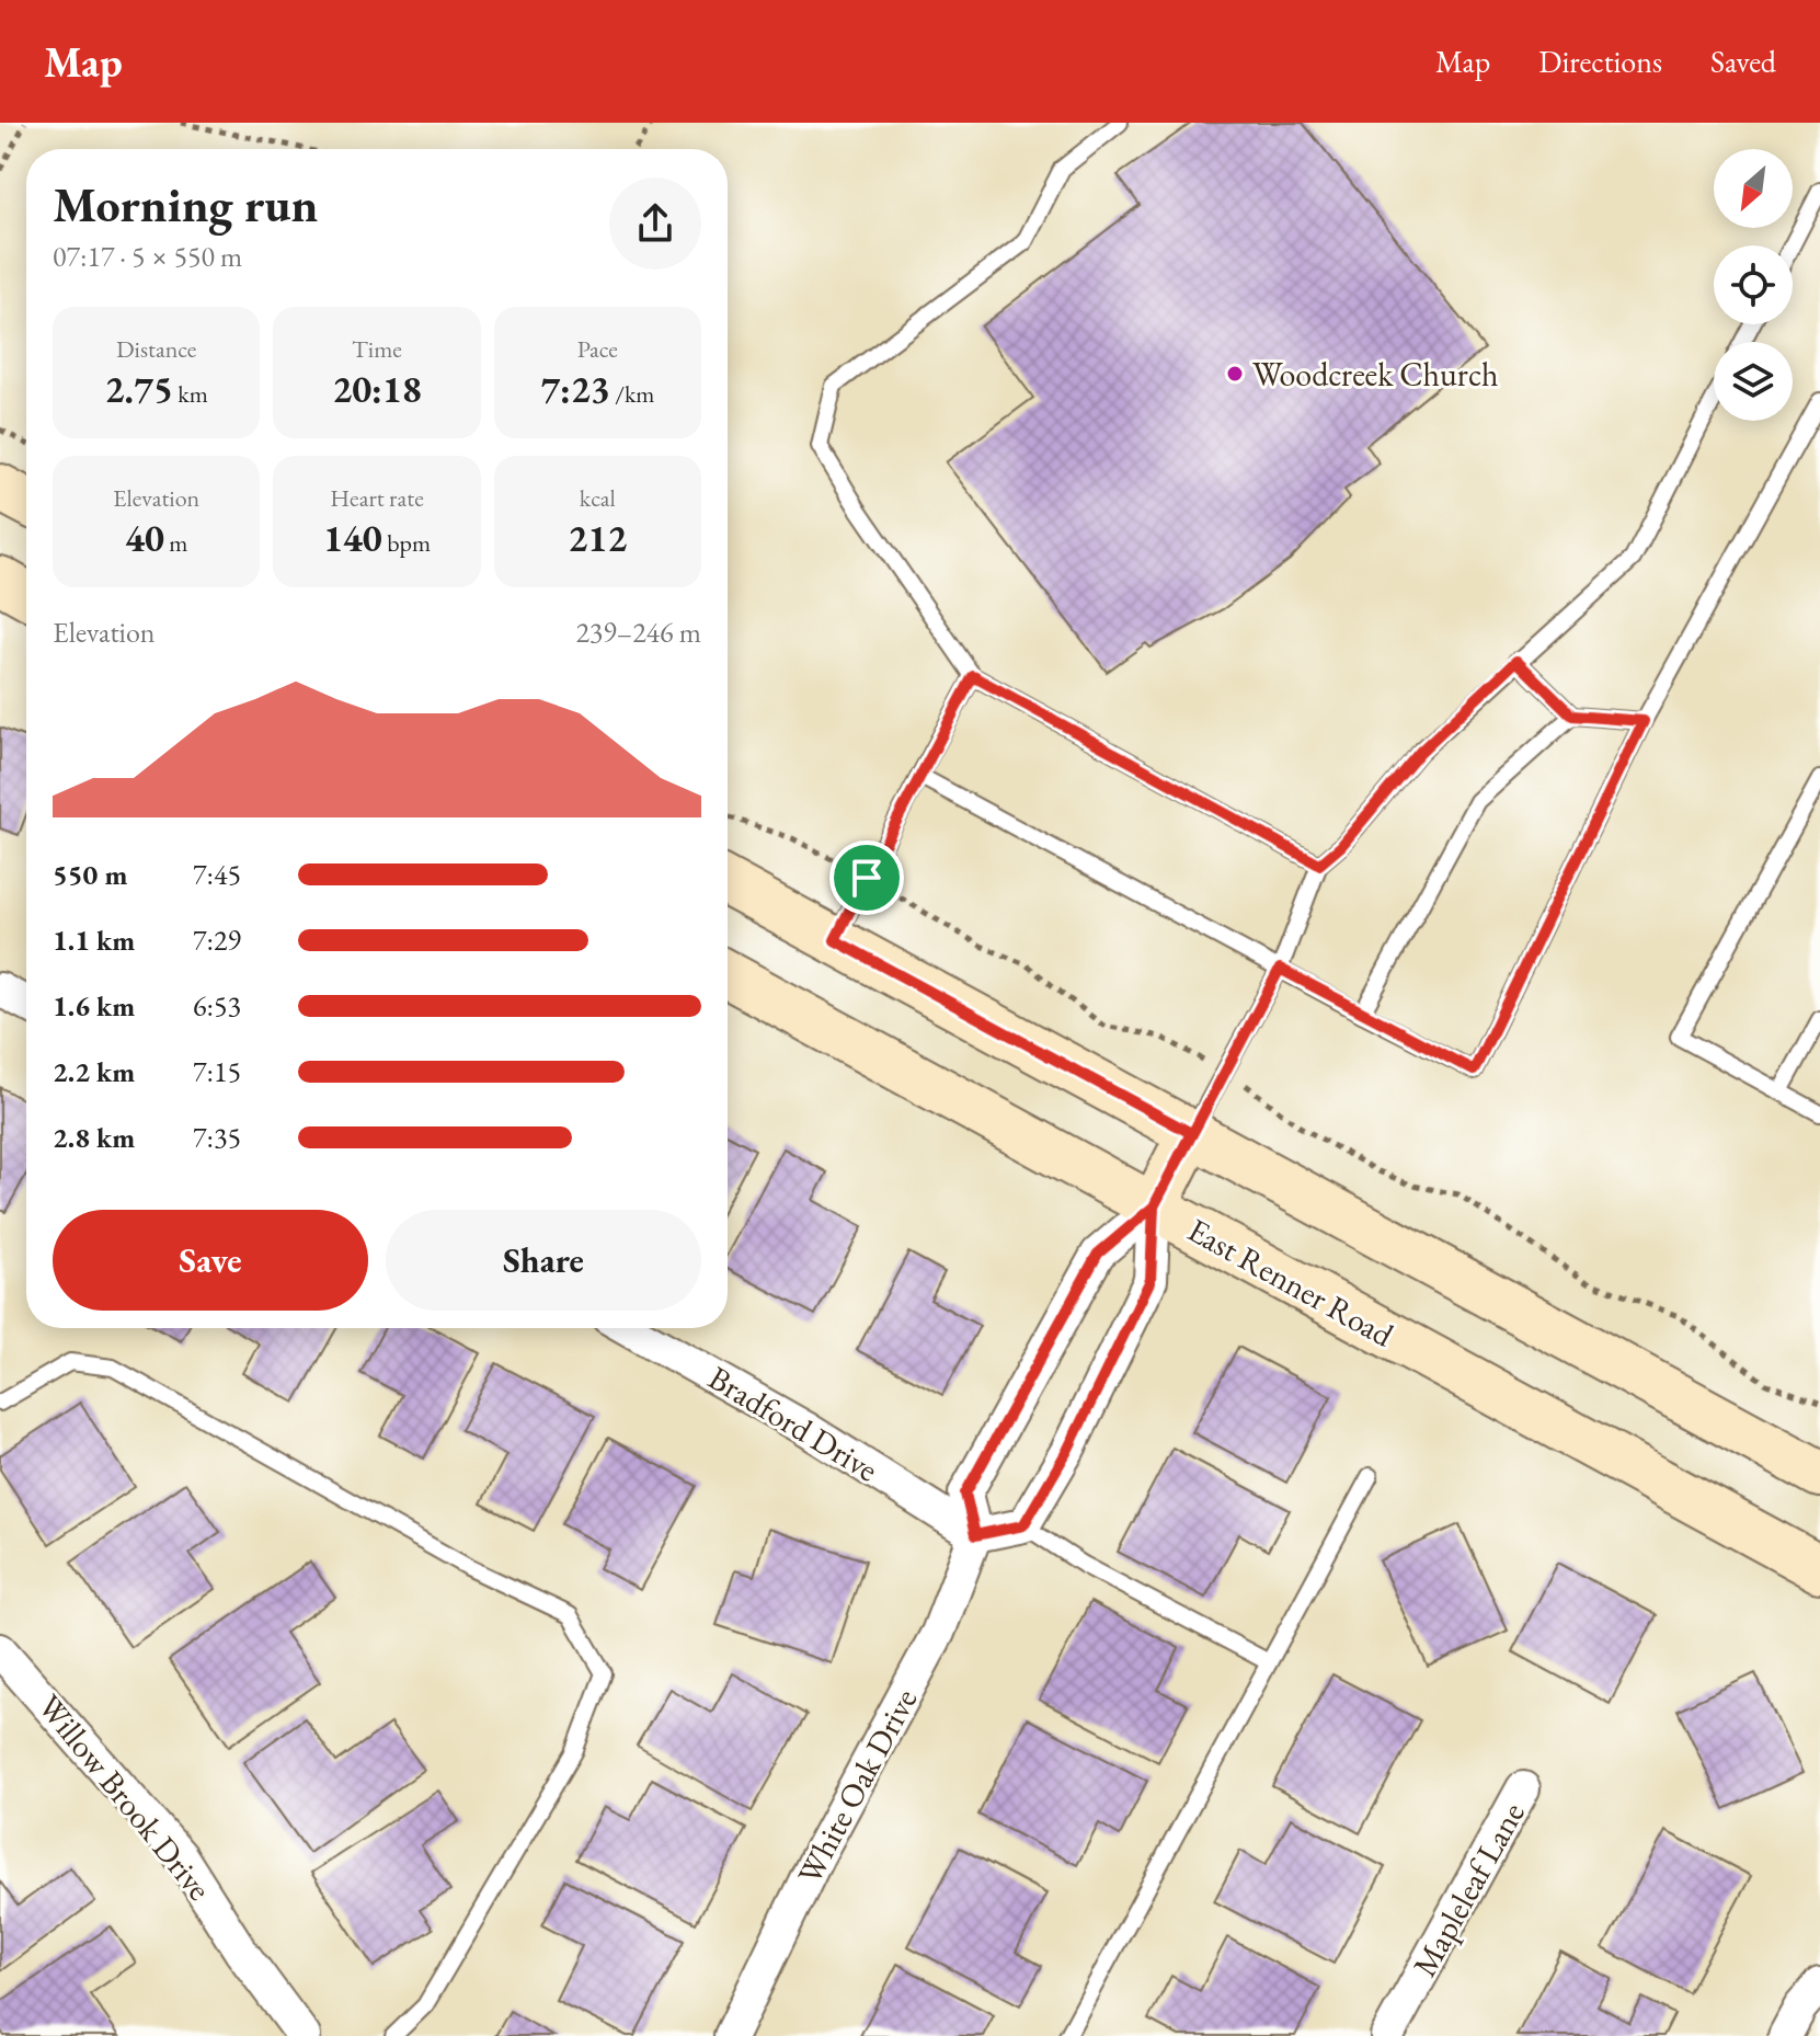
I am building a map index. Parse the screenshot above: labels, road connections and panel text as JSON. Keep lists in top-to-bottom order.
{
  "streets": {
    "main road": ["East Renner Road"],
    "street": [
      "Bradford Drive",
      "White Oak Drive",
      "Willow Brook Drive",
      "Mapleleaf Lane"
    ]
  },
  "crossings": [
    ["Bradford Drive", "White Oak Drive"]
  ],
  "places": ["Woodcreek Church"],
  "north": "bottom left",
  "page": {
    "header": "Map",
    "nav": ["Map", "Directions", "Saved"],
    "heading": ["Morning run", "07:17 · 5 × 550 m"],
    "stats": [
      ["Distance", "2.75 km"],
      ["Time", "20:18"],
      ["Pace", "7:23 /km"],
      ["Elevation", "40 m"],
      ["Heart rate", "140 bpm"],
      ["kcal", "212"]
    ],
    "chart": ["Elevation", "239–246 m"],
    "list": [
      {
        "name": "550 m",
        "note": "7:45"
      },
      {
        "name": "1.1 km",
        "note": "7:29"
      },
      {
        "name": "1.6 km",
        "note": "6:53"
      },
      {
        "name": "2.2 km",
        "note": "7:15"
      },
      {
        "name": "2.8 km",
        "note": "7:35"
      }
    ],
    "buttons": ["Save", "Share"]
  }
}
